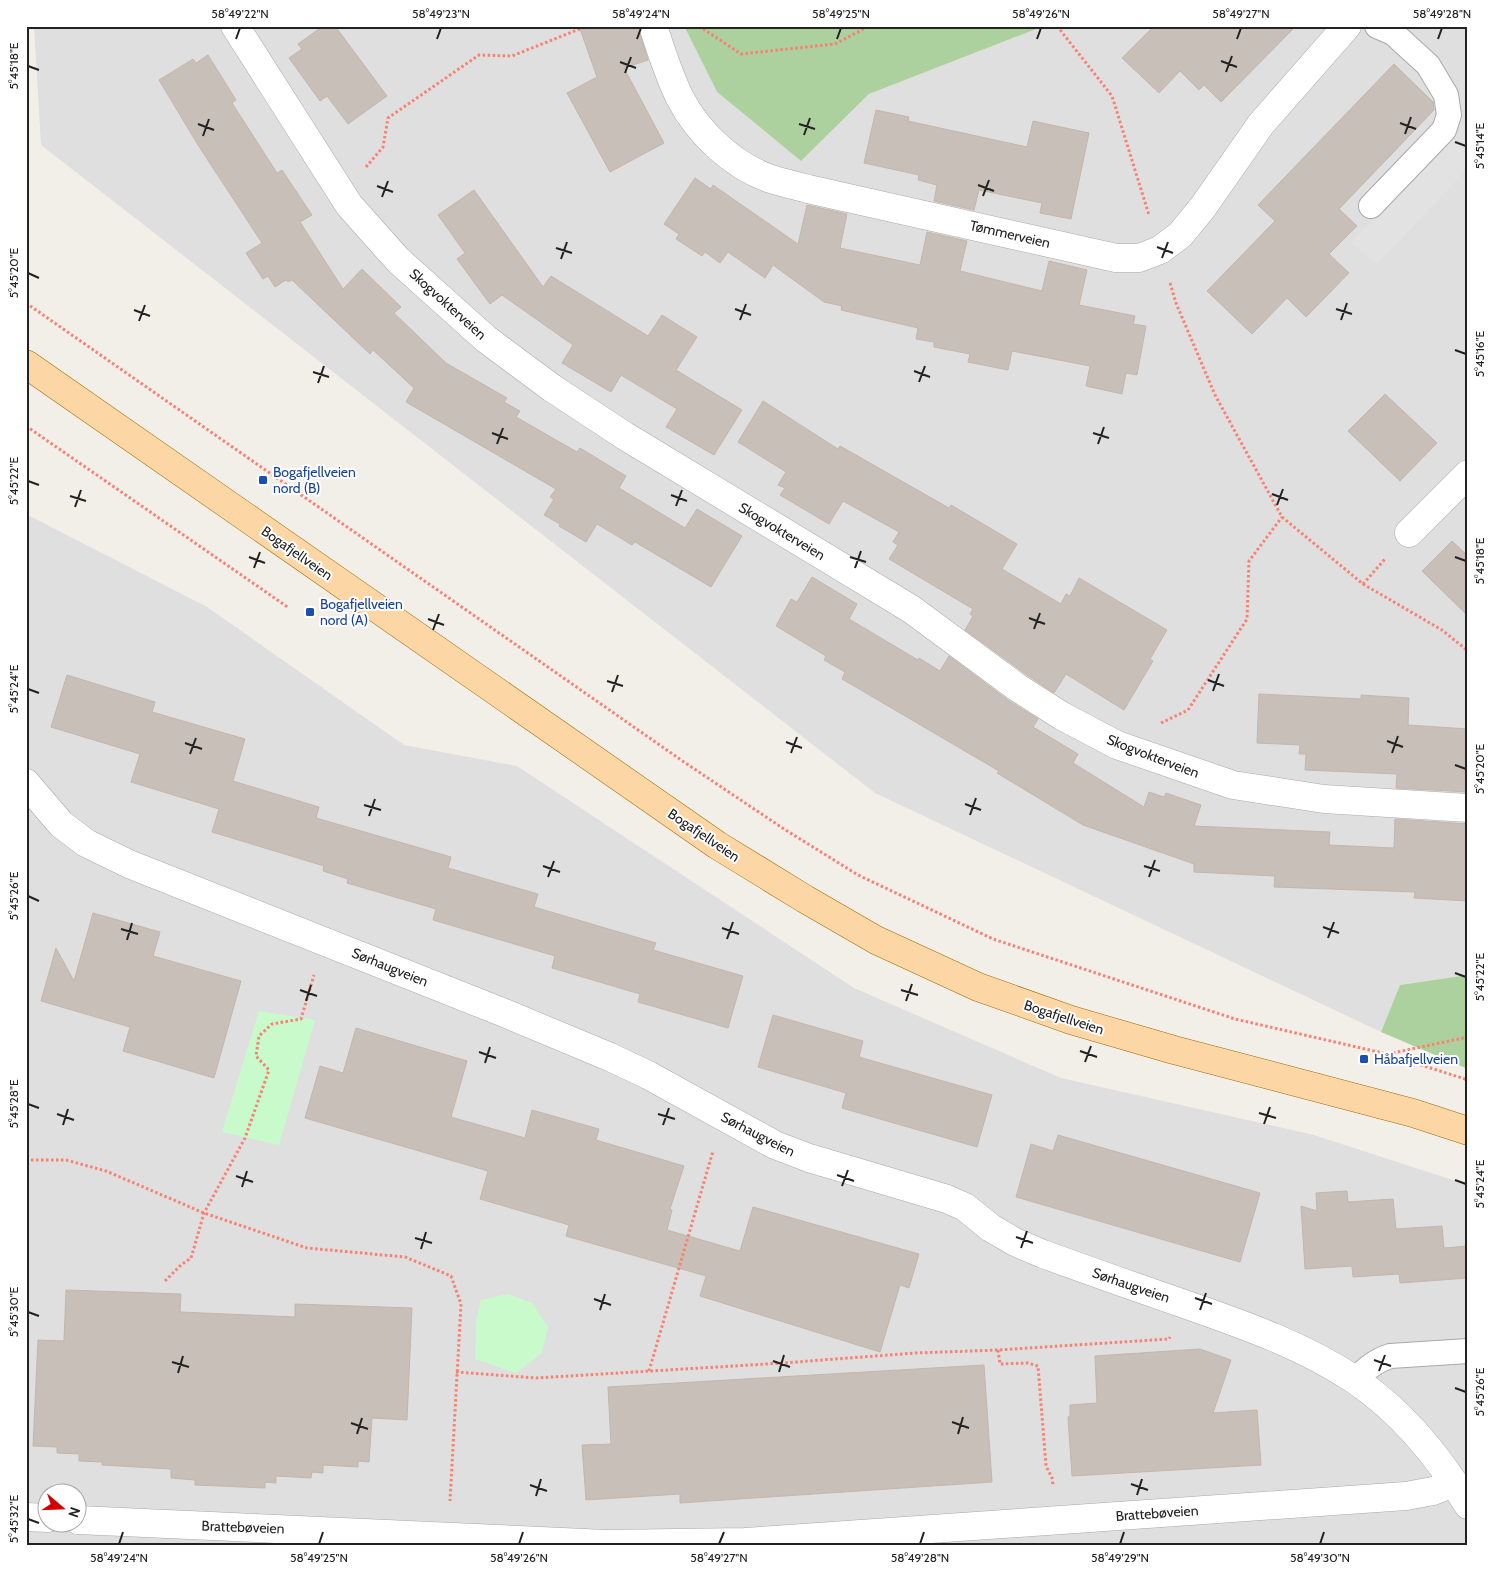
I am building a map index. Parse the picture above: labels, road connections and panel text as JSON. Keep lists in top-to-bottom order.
{
  "streets": {
    "main road": ["Bogafjellveien"],
    "street": [
      "Tømmerveien",
      "Skogvokterveien",
      "Sørhaugveien",
      "Brattebøveien"
    ]
  },
  "crossings": [
    ["Sørhaugveien", "Brattebøveien"]
  ],
  "places": {
    "transit": ["Bogafjellveien nord (B)", "Bogafjellveien nord (A)", "Håbafjellveien"]
  },
  "north": "right",
  "coordinates": [
    "58°49'22\"N",
    "58°49'23\"N",
    "58°49'24\"N",
    "58°49'25\"N",
    "58°49'26\"N",
    "58°49'27\"N",
    "58°49'28\"N",
    "5°45'18\"E",
    "5°45'14\"E",
    "5°45'20\"E",
    "5°45'16\"E",
    "5°45'22\"E",
    "5°45'24\"E",
    "5°45'26\"E",
    "5°45'28\"E",
    "5°45'30\"E",
    "5°45'32\"E",
    "58°49'29\"N",
    "58°49'30\"N"
  ]
}
